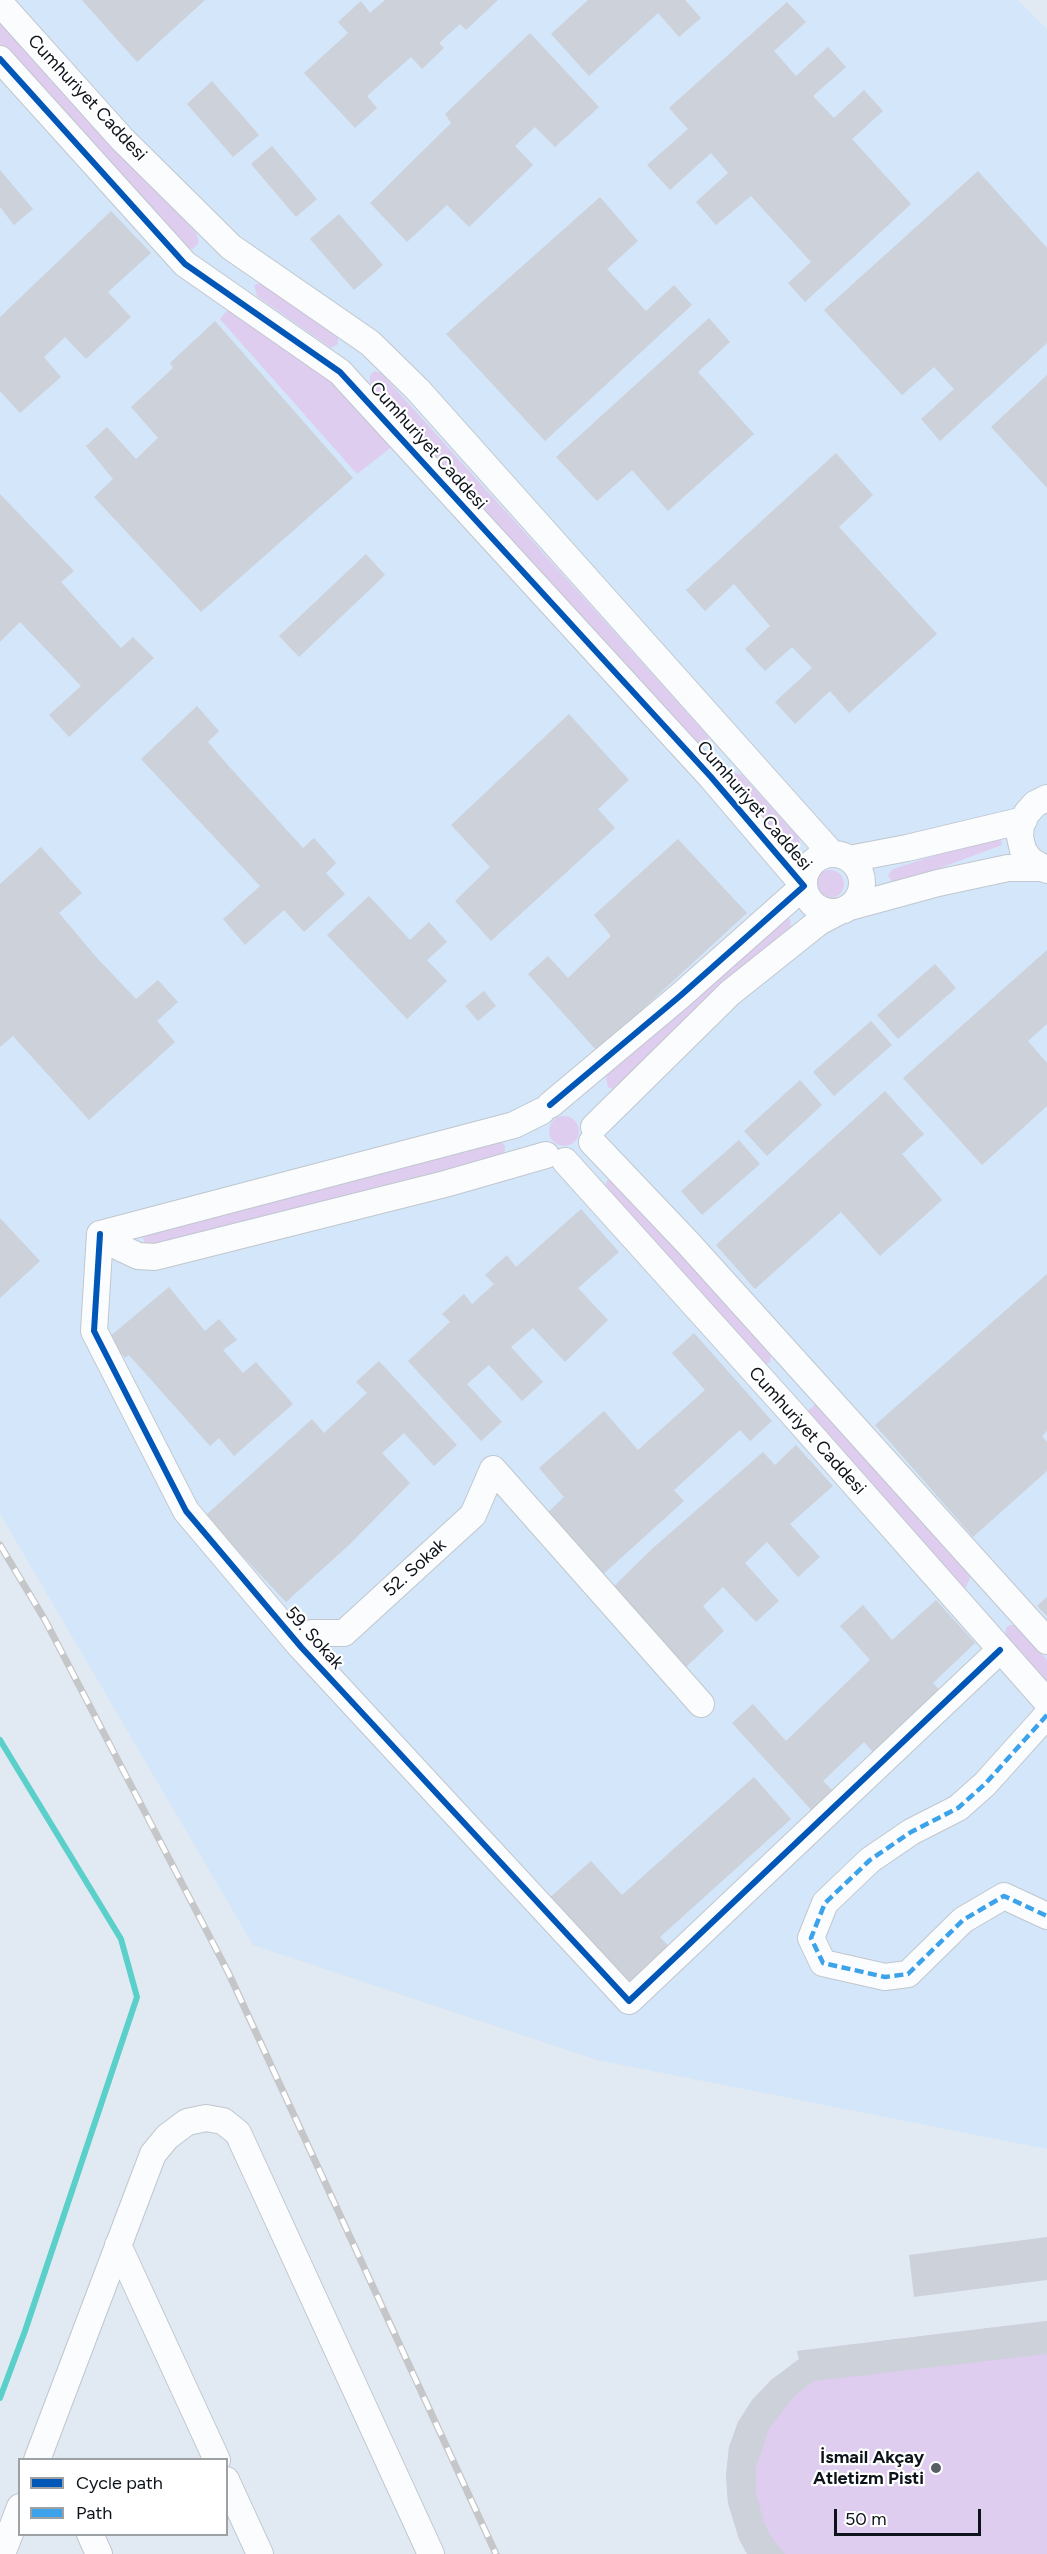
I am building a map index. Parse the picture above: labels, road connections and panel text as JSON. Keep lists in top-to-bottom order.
{
  "streets": {
    "street": ["Cumhuriyet Caddesi", "52. Sokak", "59. Sokak"]
  },
  "crossings": [
    ["Cumhuriyet Caddesi", "59. Sokak"]
  ],
  "places": ["İsmail Akçay Atletizm Pisti"],
  "legend": ["Cycle path", "Path"],
  "scale_bar": "50 m"
}
